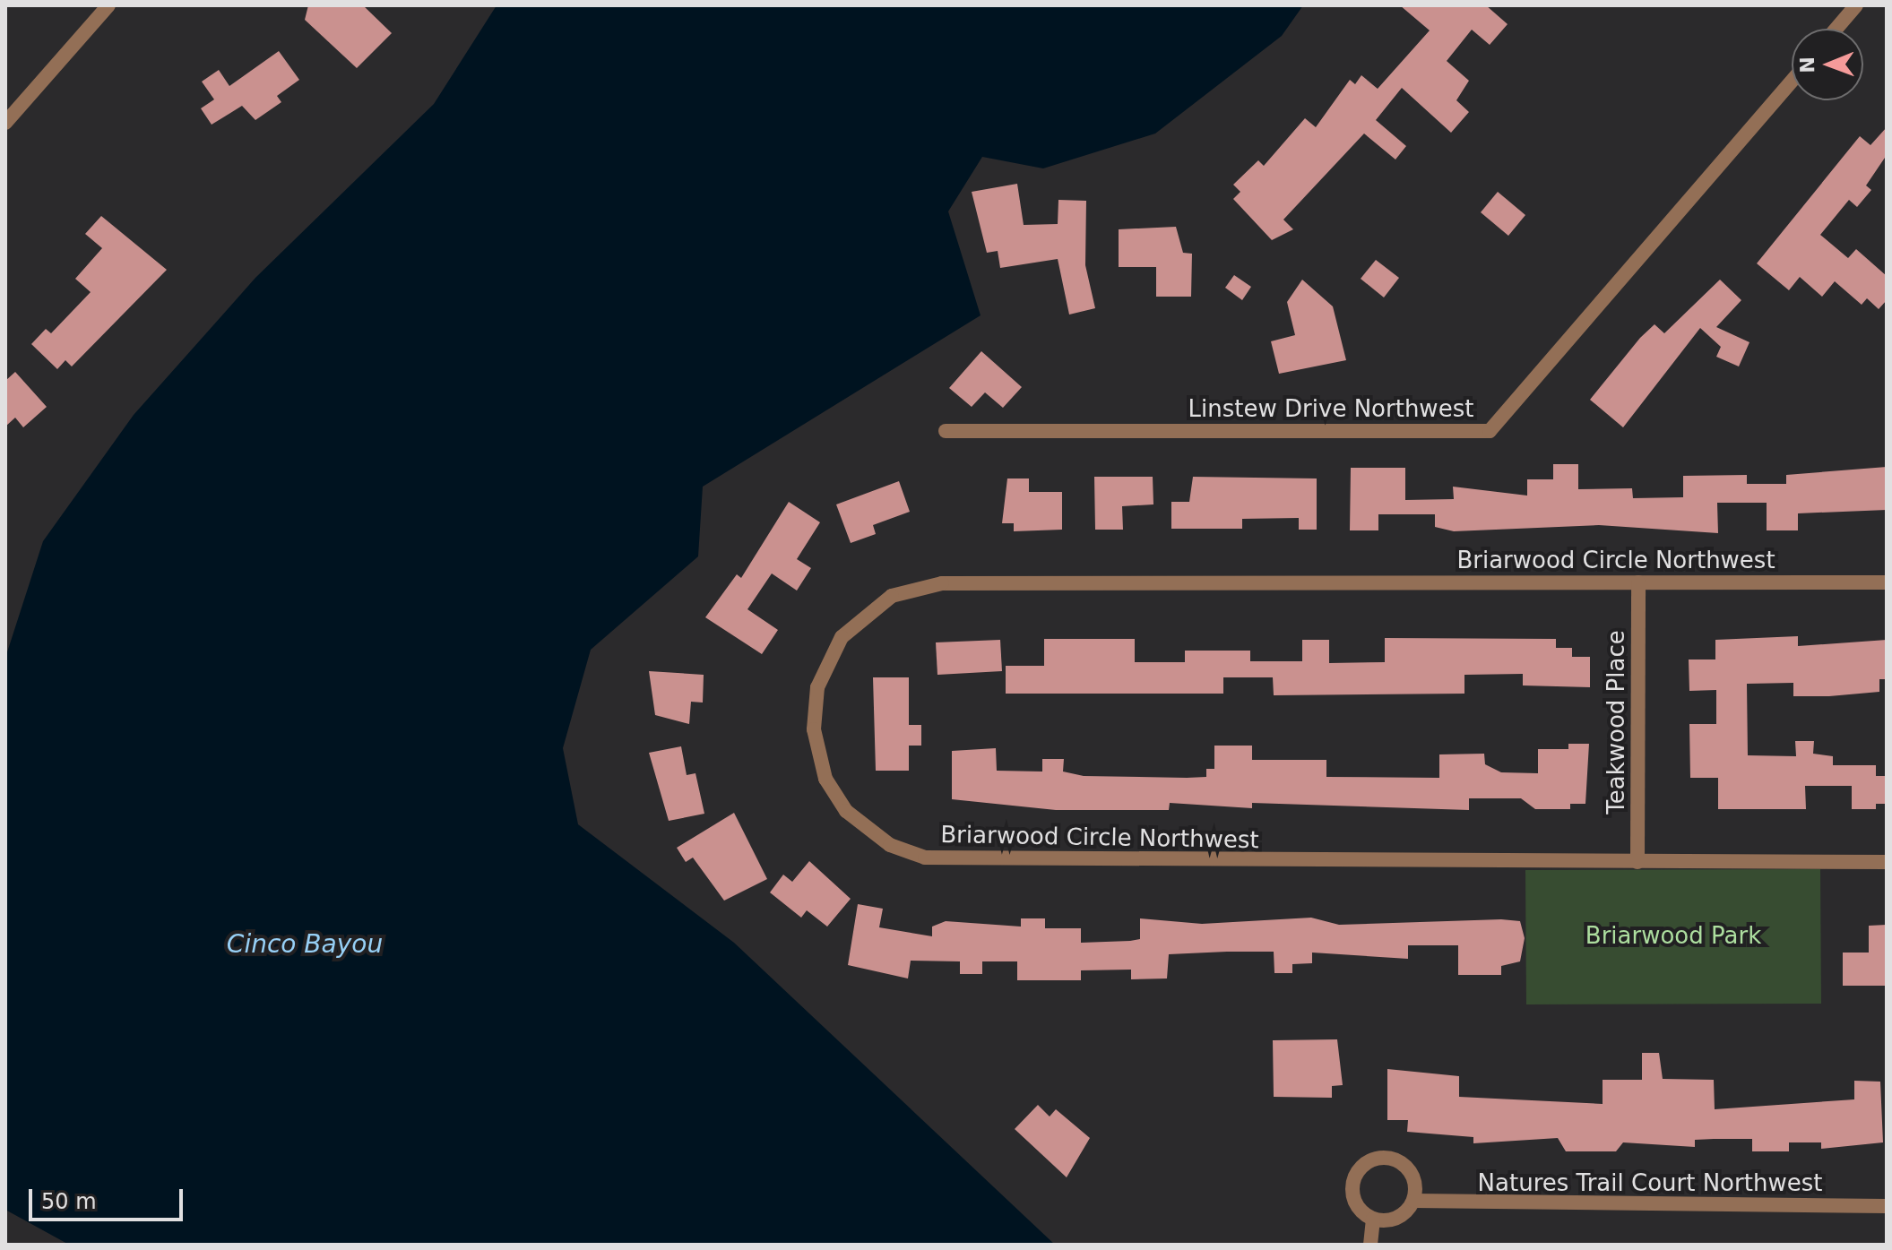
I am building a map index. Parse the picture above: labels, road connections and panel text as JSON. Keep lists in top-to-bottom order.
{
  "streets": {
    "street": [
      "Linstew Drive Northwest",
      "Briarwood Circle Northwest",
      "Teakwood Place",
      "Natures Trail Court Northwest"
    ]
  },
  "crossings": [
    ["Briarwood Circle Northwest", "Teakwood Place"]
  ],
  "water": ["Cinco Bayou"],
  "parks": ["Briarwood Park"],
  "scale_bar": "50 m",
  "north": "left"
}
